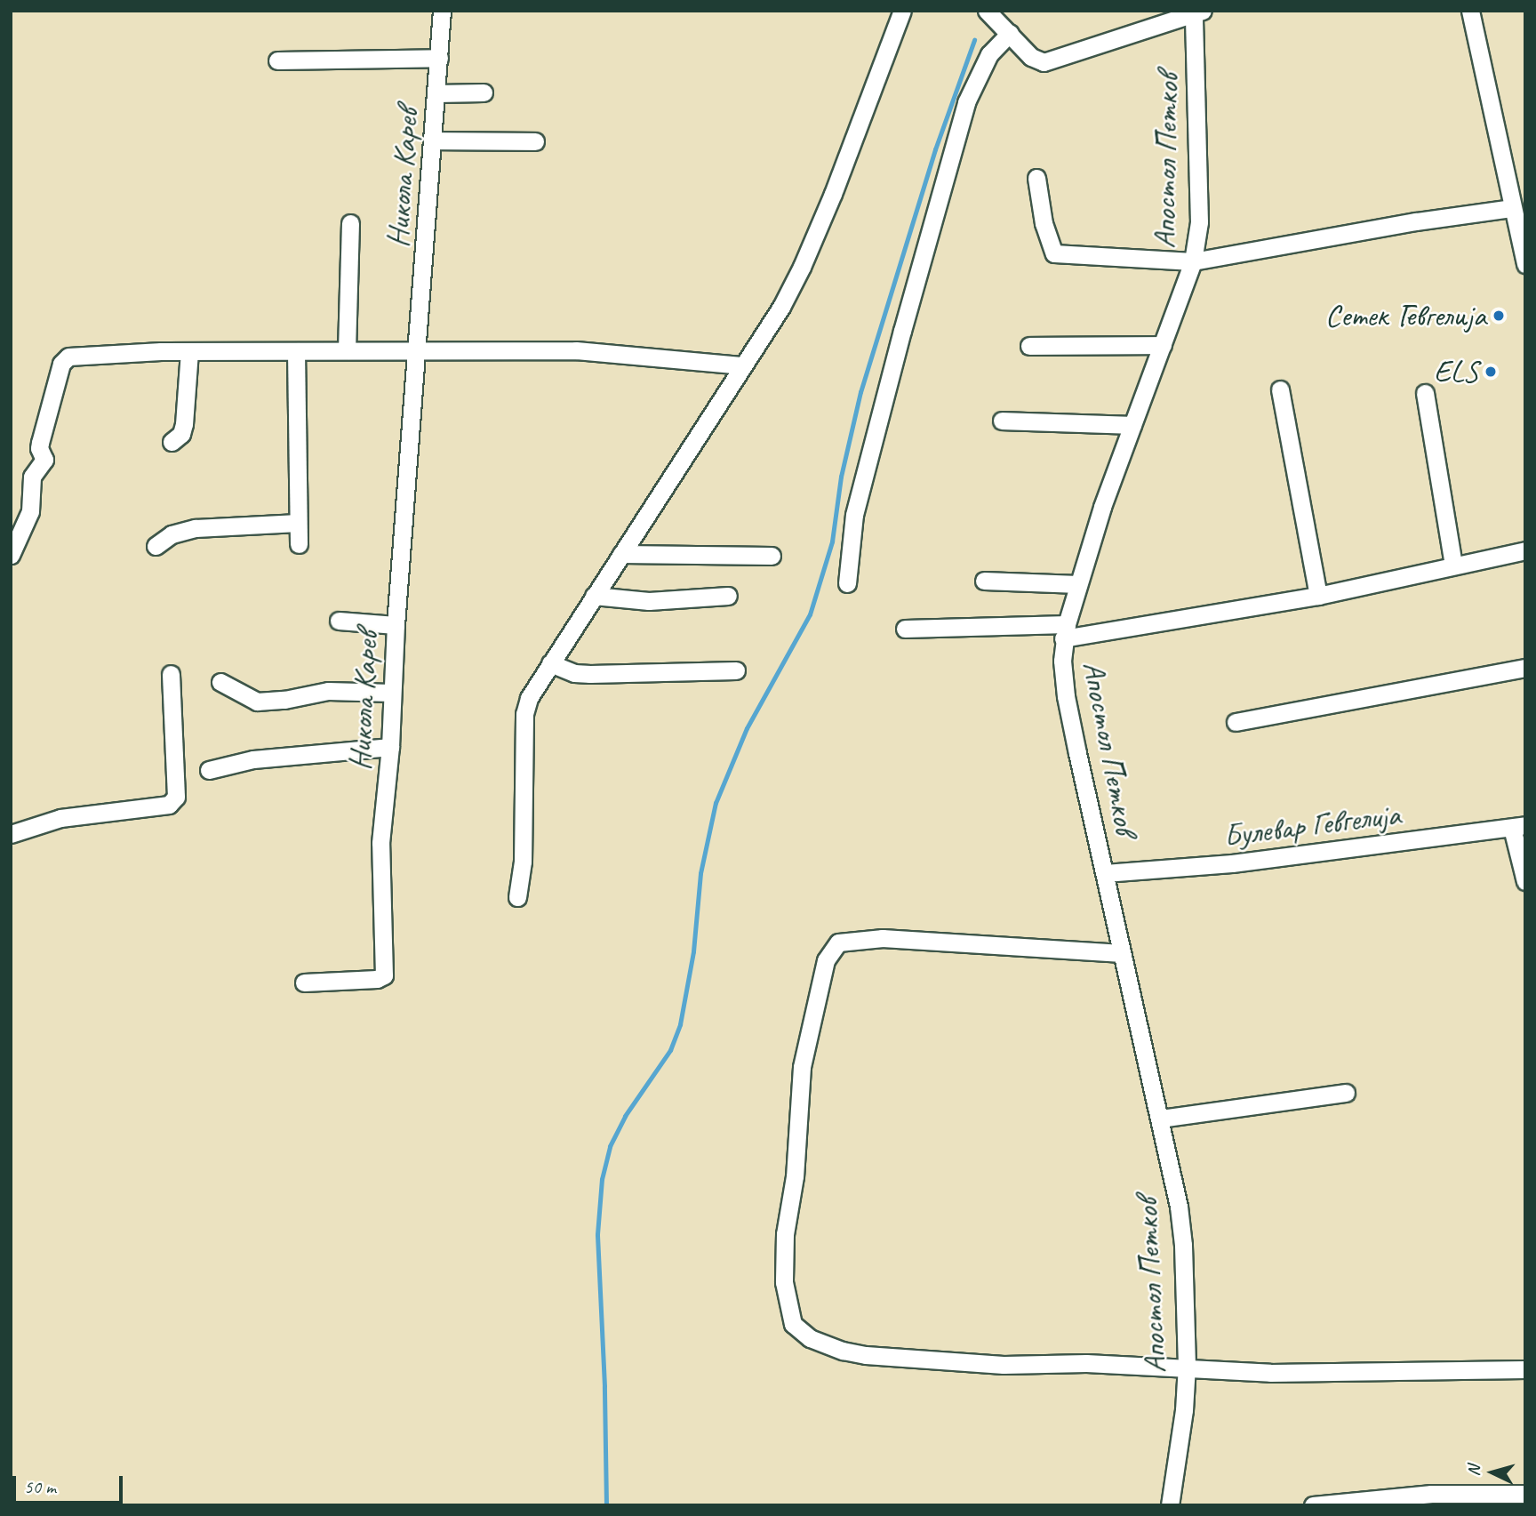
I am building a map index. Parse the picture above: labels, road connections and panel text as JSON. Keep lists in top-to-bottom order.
{
  "streets": {
    "street": ["Апостол Петков", "Никола Карев", "Булевар Гевгелија"]
  },
  "crossings": [
    ["Апостол Петков", "Булевар Гевгелија"]
  ],
  "places": ["Сетек Гевгелија", "ELS"],
  "scale_bar": "50 m",
  "north": "left"
}
